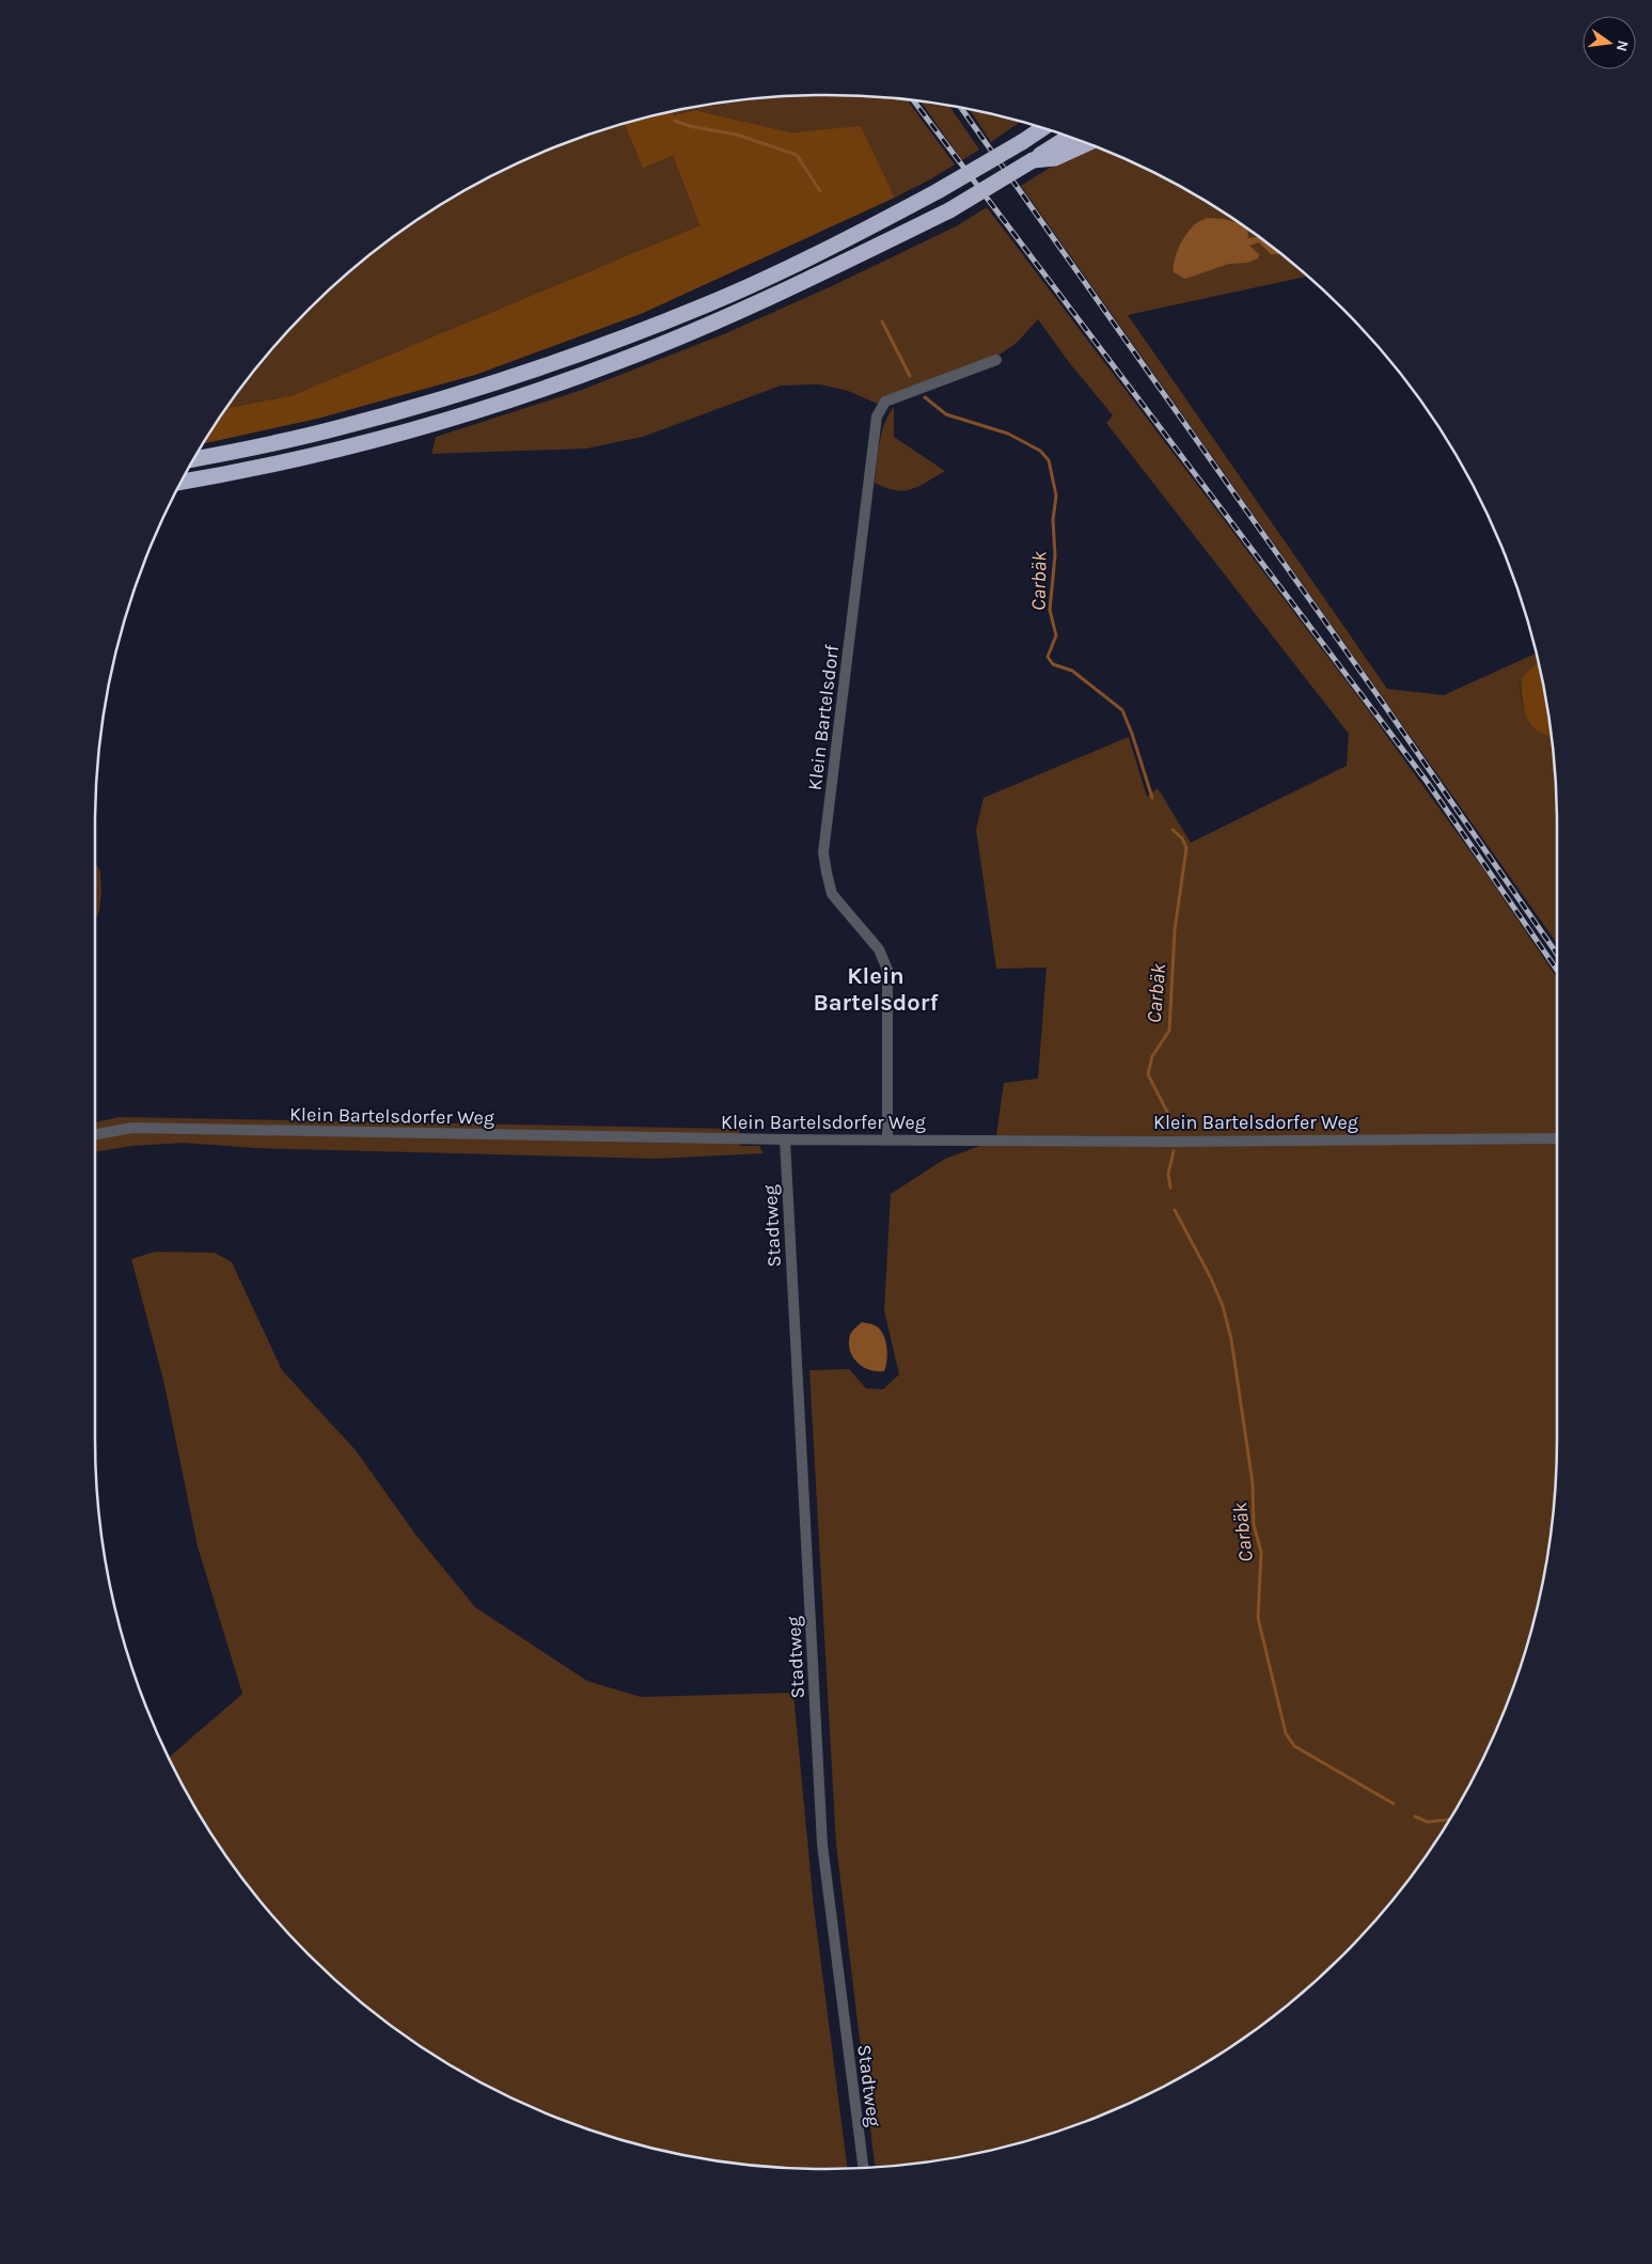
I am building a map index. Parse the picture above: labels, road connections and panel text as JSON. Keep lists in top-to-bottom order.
{
  "streets": {
    "street": ["Klein Bartelsdorf", "Klein Bartelsdorfer Weg", "Stadtweg"]
  },
  "crossings": [
    ["Klein Bartelsdorf", "Klein Bartelsdorfer Weg"],
    ["Klein Bartelsdorfer Weg", "Stadtweg"]
  ],
  "districts": ["Klein Bartelsdorf"],
  "water": ["Carbäk"],
  "north": "right"
}
